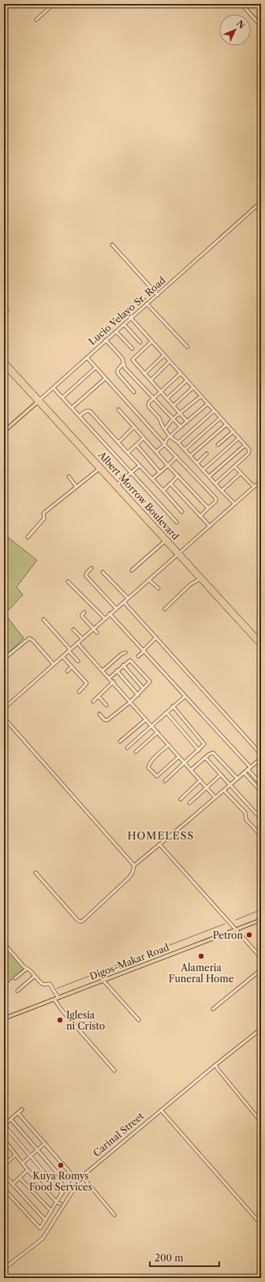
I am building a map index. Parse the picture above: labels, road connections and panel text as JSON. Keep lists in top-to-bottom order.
{
  "streets": {
    "highway": ["Albert Morrow Boulevard"],
    "main road": ["Lucio Velayo Sr. Road", "Digos-Makar Road"],
    "street": ["Carinal Street"]
  },
  "crossings": [
    ["Lucio Velayo Sr. Road", "Albert Morrow Boulevard"]
  ],
  "districts": ["HOMELESS"],
  "places": [
    "Petron",
    "Alameria Funeral Home",
    "Iglesia ni Cristo",
    "Kuya Romys Food Services"
  ],
  "scale_bar": "200 m",
  "north": "top right"
}
